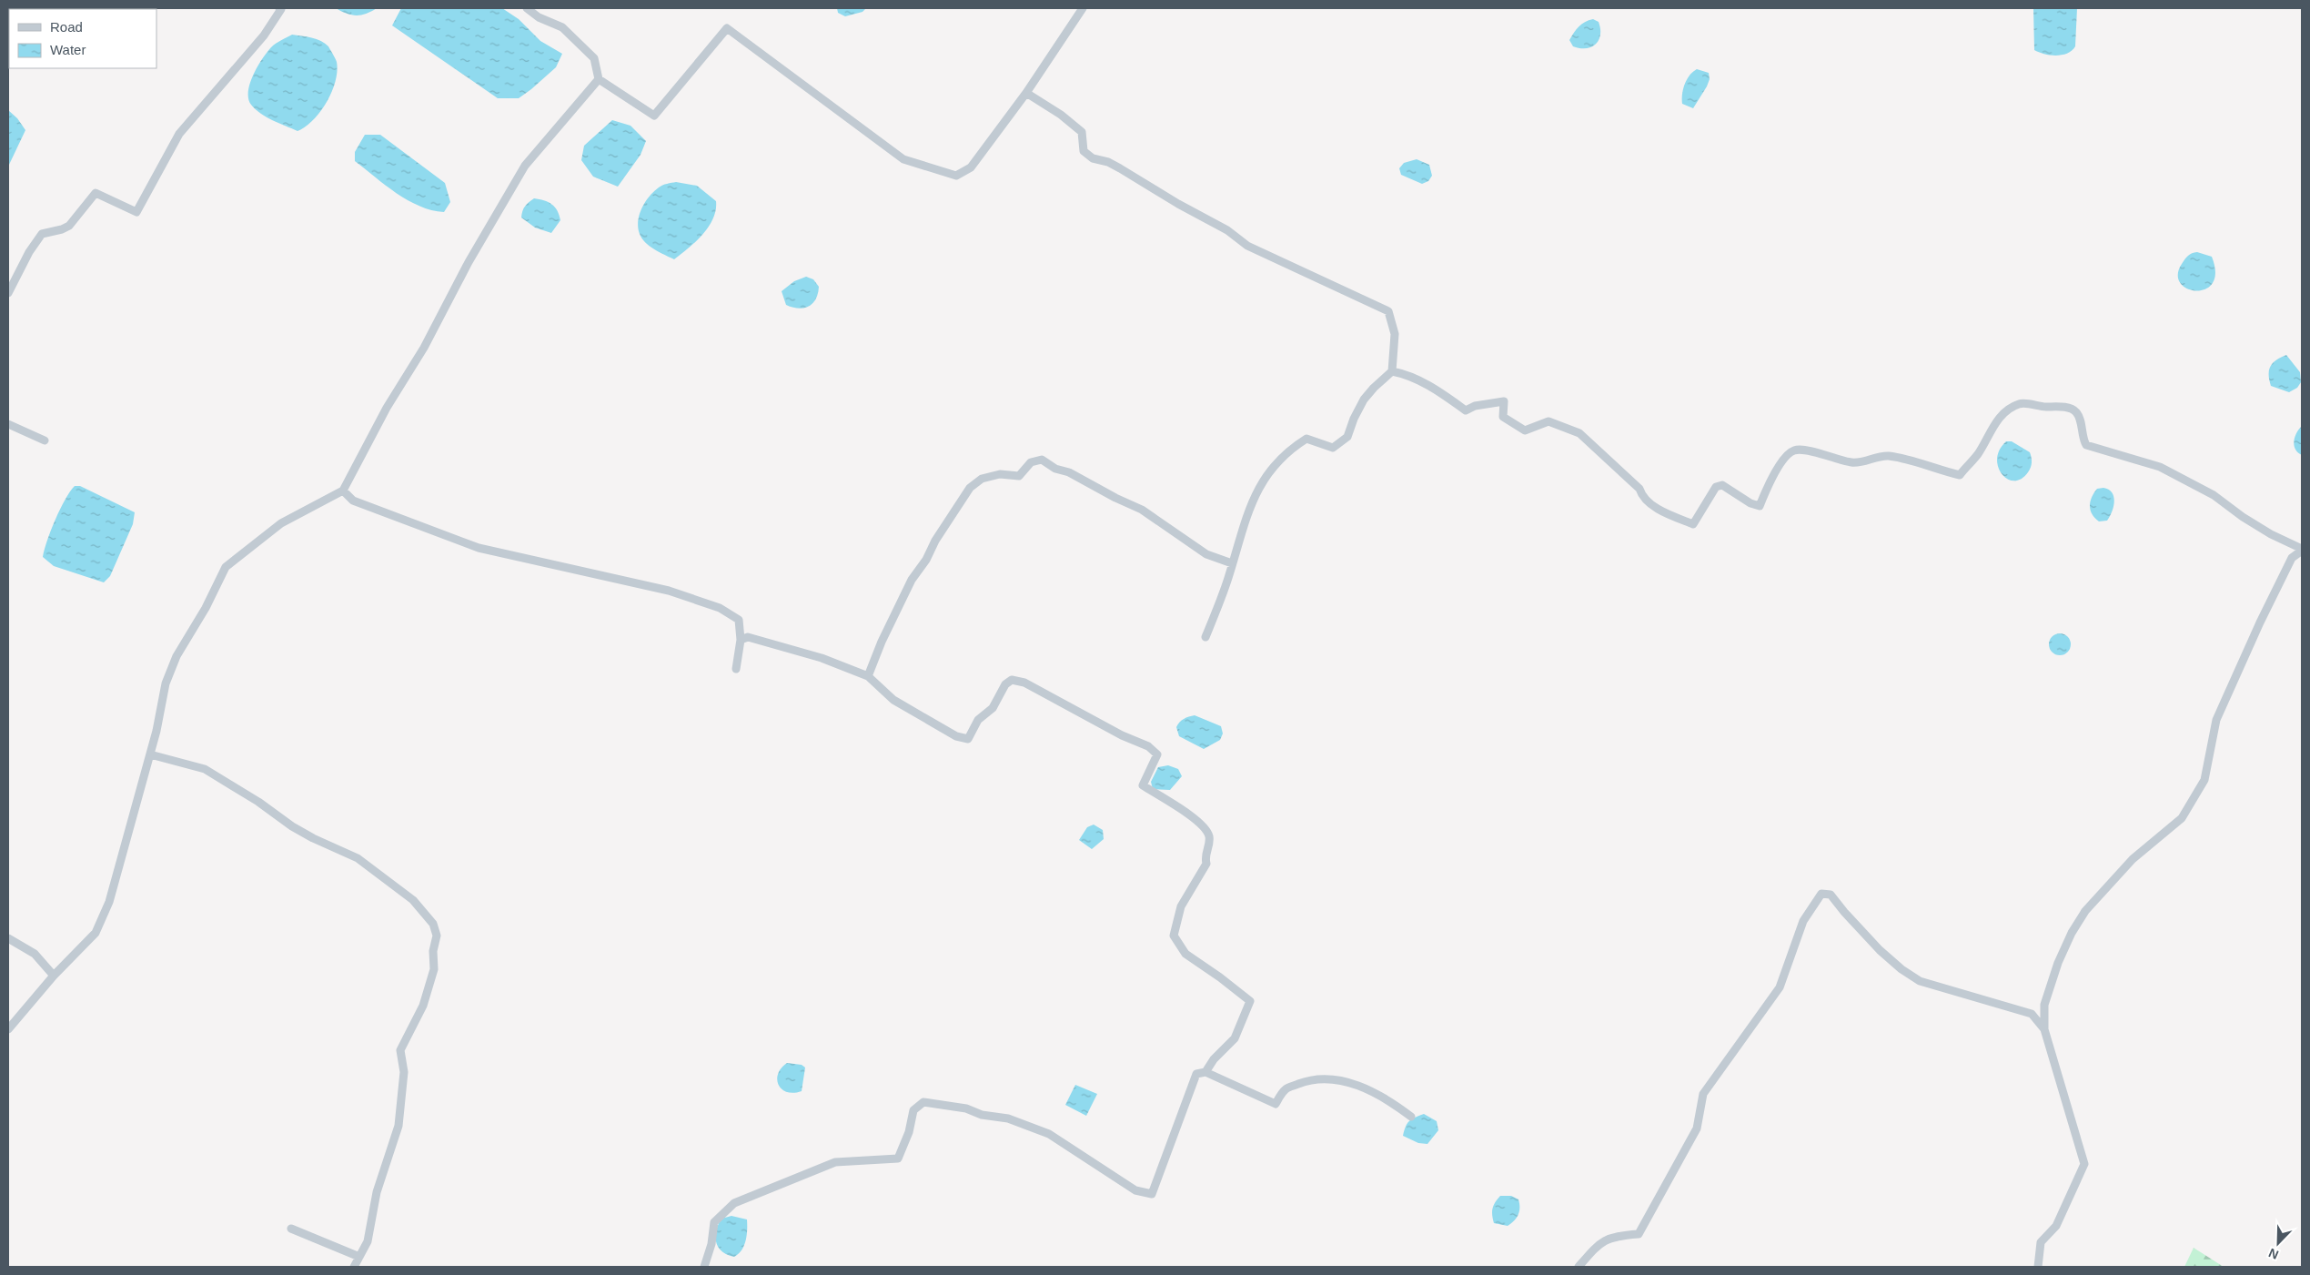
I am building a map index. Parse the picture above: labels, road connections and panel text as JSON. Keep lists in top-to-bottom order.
{
  "legend": ["Road", "Water"],
  "north": "bottom left"
}
